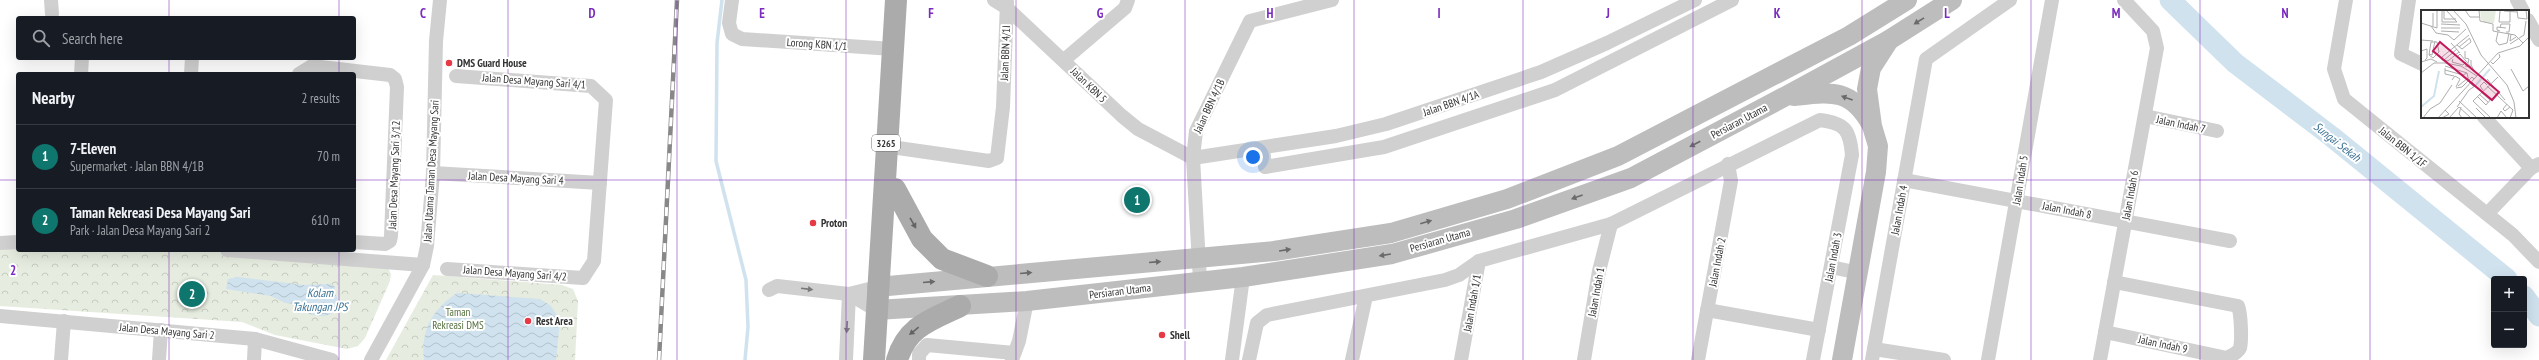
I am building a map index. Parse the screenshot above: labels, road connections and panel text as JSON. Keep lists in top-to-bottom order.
{
  "streets": {
    "main road": ["Persiaran Utama", "3265"],
    "street": [
      "Lorong KBN 1/1",
      "Jalan BBN 4/1I",
      "Jalan Desa Mayang Sari 4/1",
      "Jalan KBN 5",
      "Jalan BBN 4/1A",
      "Jalan BBN 4/1B",
      "Jalan Indah 7",
      "Jalan BBN 1/1F",
      "Jalan Utama Taman Desa Mayang Sari",
      "Jalan Desa Mayang Sari 3/12",
      "Jalan Desa Mayang Sari 4",
      "Jalan Indah 5",
      "Jalan Indah 6",
      "Jalan Indah 4",
      "Jalan Indah 8",
      "Jalan Indah 3",
      "Jalan Indah 2",
      "Jalan Desa Mayang Sari 4/2",
      "Jalan Indah 1",
      "Jalan Indah 1/1",
      "Jalan Desa Mayang Sari 2",
      "Jalan Indah 9"
    ]
  },
  "crossings": [
    ["Lorong KBN 1/1", "3265"],
    ["Jalan BBN 4/1I", "Jalan KBN 5"],
    ["Jalan BBN 4/1I", "3265"],
    ["Jalan Desa Mayang Sari 4/1", "Jalan Desa Mayang Sari 4"],
    ["Jalan Desa Mayang Sari 4/1", "Jalan Desa Mayang Sari 4/2"],
    ["Jalan KBN 5", "Jalan BBN 4/1A"],
    ["Jalan KBN 5", "Jalan BBN 4/1B"],
    ["Jalan BBN 4/1A", "Jalan BBN 4/1B"],
    ["Jalan BBN 4/1B", "Persiaran Utama"],
    ["Persiaran Utama", "3265"],
    ["Jalan Indah 7", "Jalan Indah 6"],
    ["Jalan Utama Taman Desa Mayang Sari", "Jalan Desa Mayang Sari 4"],
    ["Jalan Desa Mayang Sari 4", "Jalan Desa Mayang Sari 4/2"],
    ["Jalan Indah 5", "Jalan Indah 8"],
    ["Jalan Indah 6", "Jalan Indah 8"],
    ["Jalan Indah 6", "Jalan Indah 9"],
    ["Jalan Indah 4", "Jalan Indah 8"],
    ["Jalan Indah 3", "Jalan Indah 1/1"],
    ["Jalan Indah 2", "Jalan Indah 1/1"],
    ["Jalan Indah 1", "Jalan Indah 1/1"]
  ],
  "water": ["Sungai Sekah", "Kolam Takungan JPS"],
  "parks": ["Taman Rekreasi DMS"],
  "places": [
    "DMS Guard House",
    "Proton",
    "Rest Area",
    "Shell"
  ],
  "page": {
    "search": "Search here",
    "heading": ["Nearby", "2 results"],
    "list": [
      {
        "mark": "1",
        "name": "7-Eleven",
        "note": "Supermarket · Jalan BBN 4/1B",
        "value": "70 m"
      },
      {
        "mark": "2",
        "name": "Taman Rekreasi Desa Mayang Sari",
        "note": "Park · Jalan Desa Mayang Sari 2",
        "value": "610 m"
      }
    ],
    "pins": ["1", "2"],
    "map_buttons": ["+", "−"]
  },
  "grid": {
    "columns": [
      "C",
      "D",
      "E",
      "F",
      "G",
      "H",
      "I",
      "J",
      "K",
      "L",
      "M",
      "N"
    ],
    "rows": ["2"]
  }
}
